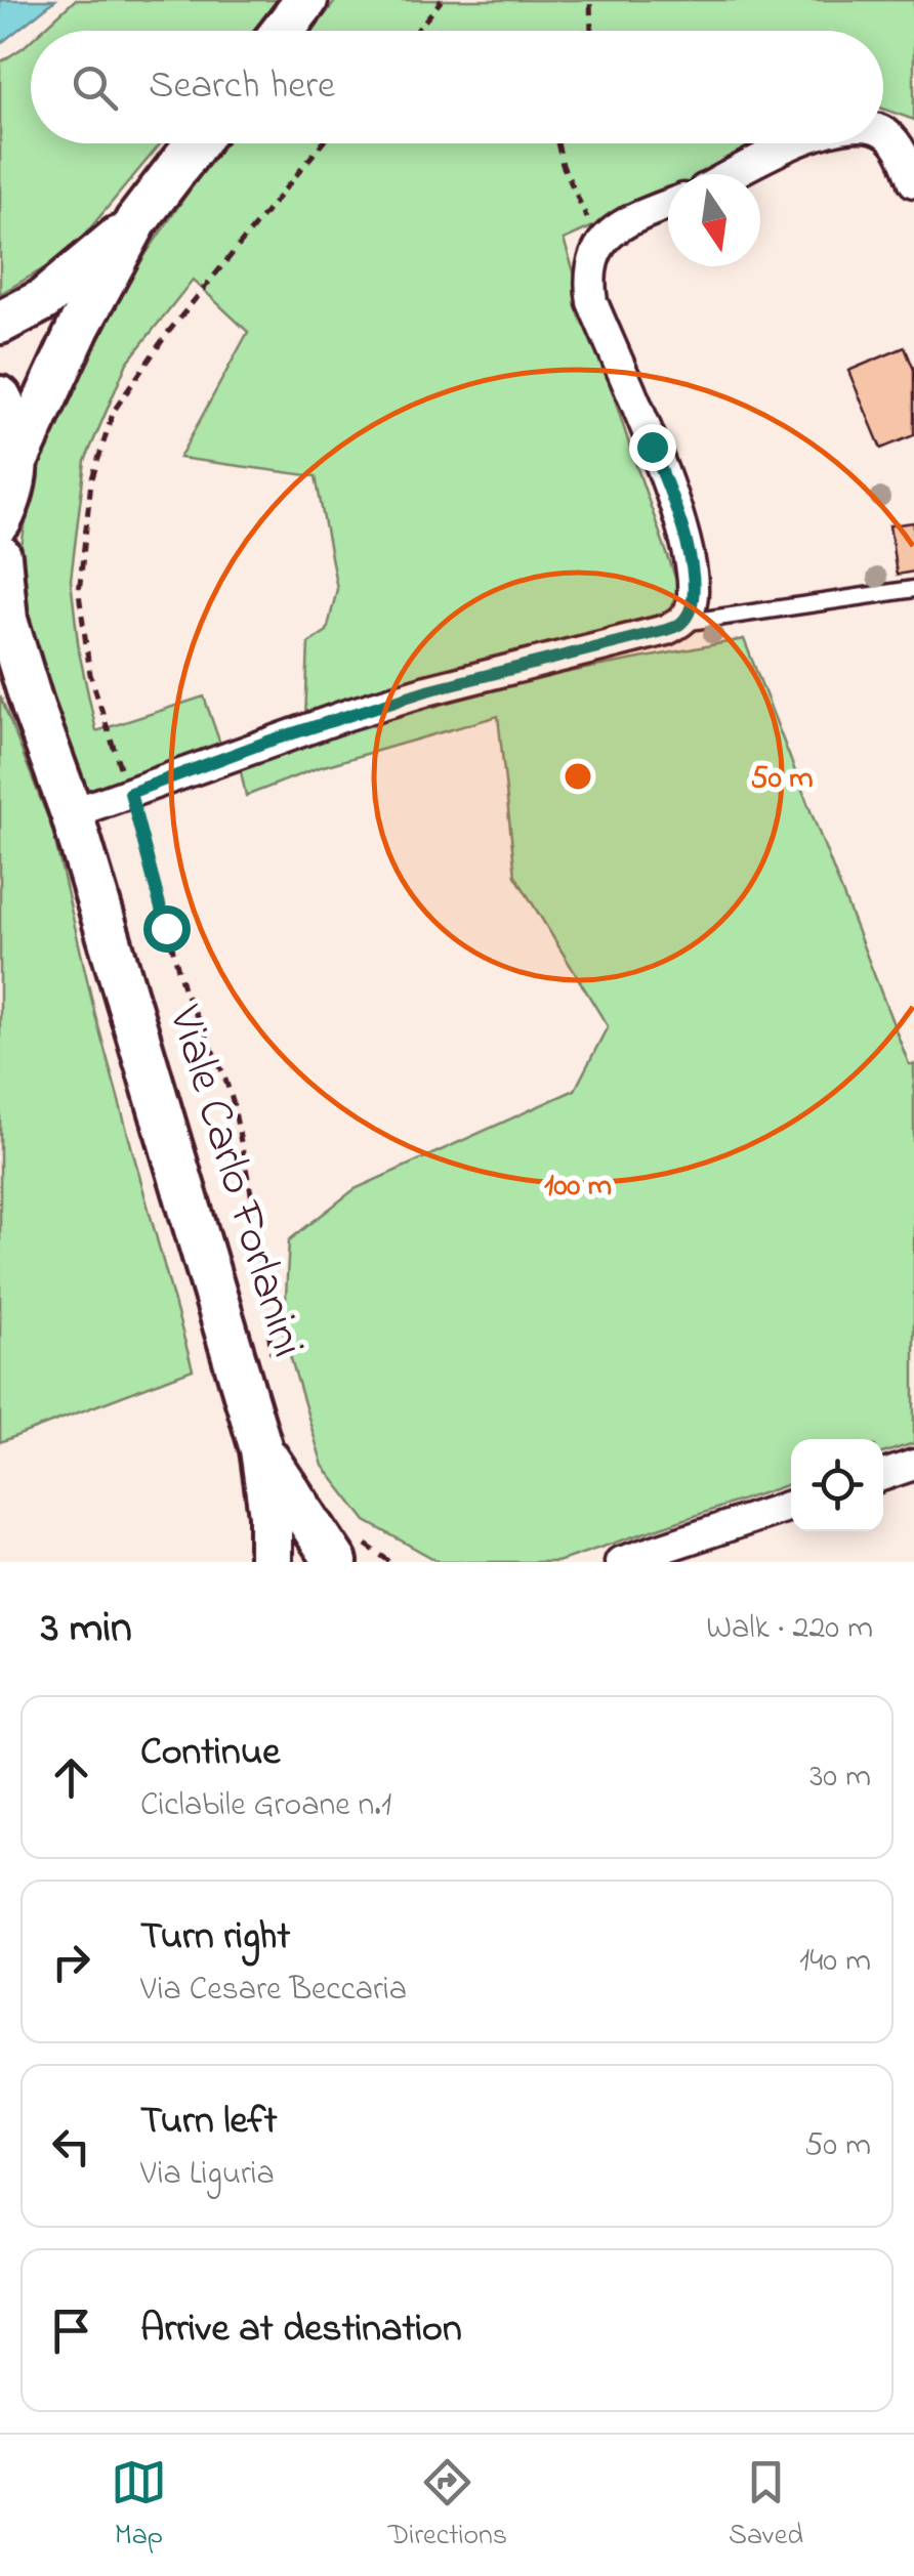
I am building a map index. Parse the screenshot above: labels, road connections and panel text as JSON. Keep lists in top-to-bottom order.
{
  "streets": {
    "street": ["Viale Carlo Forlanini"]
  },
  "north": "bottom",
  "page": {
    "search": "Search here",
    "heading": ["3 min", "Walk · 220 m"],
    "list": [
      ["Continue", "Ciclabile Groane n.1", "30 m"],
      ["Turn right", "Via Cesare Beccaria", "140 m"],
      ["Turn left", "Via Liguria", "50 m"],
      "Arrive at destination"
    ],
    "nav": ["Map", "Directions", "Saved"]
  },
  "rings": ["50 m", "100 m"]
}
